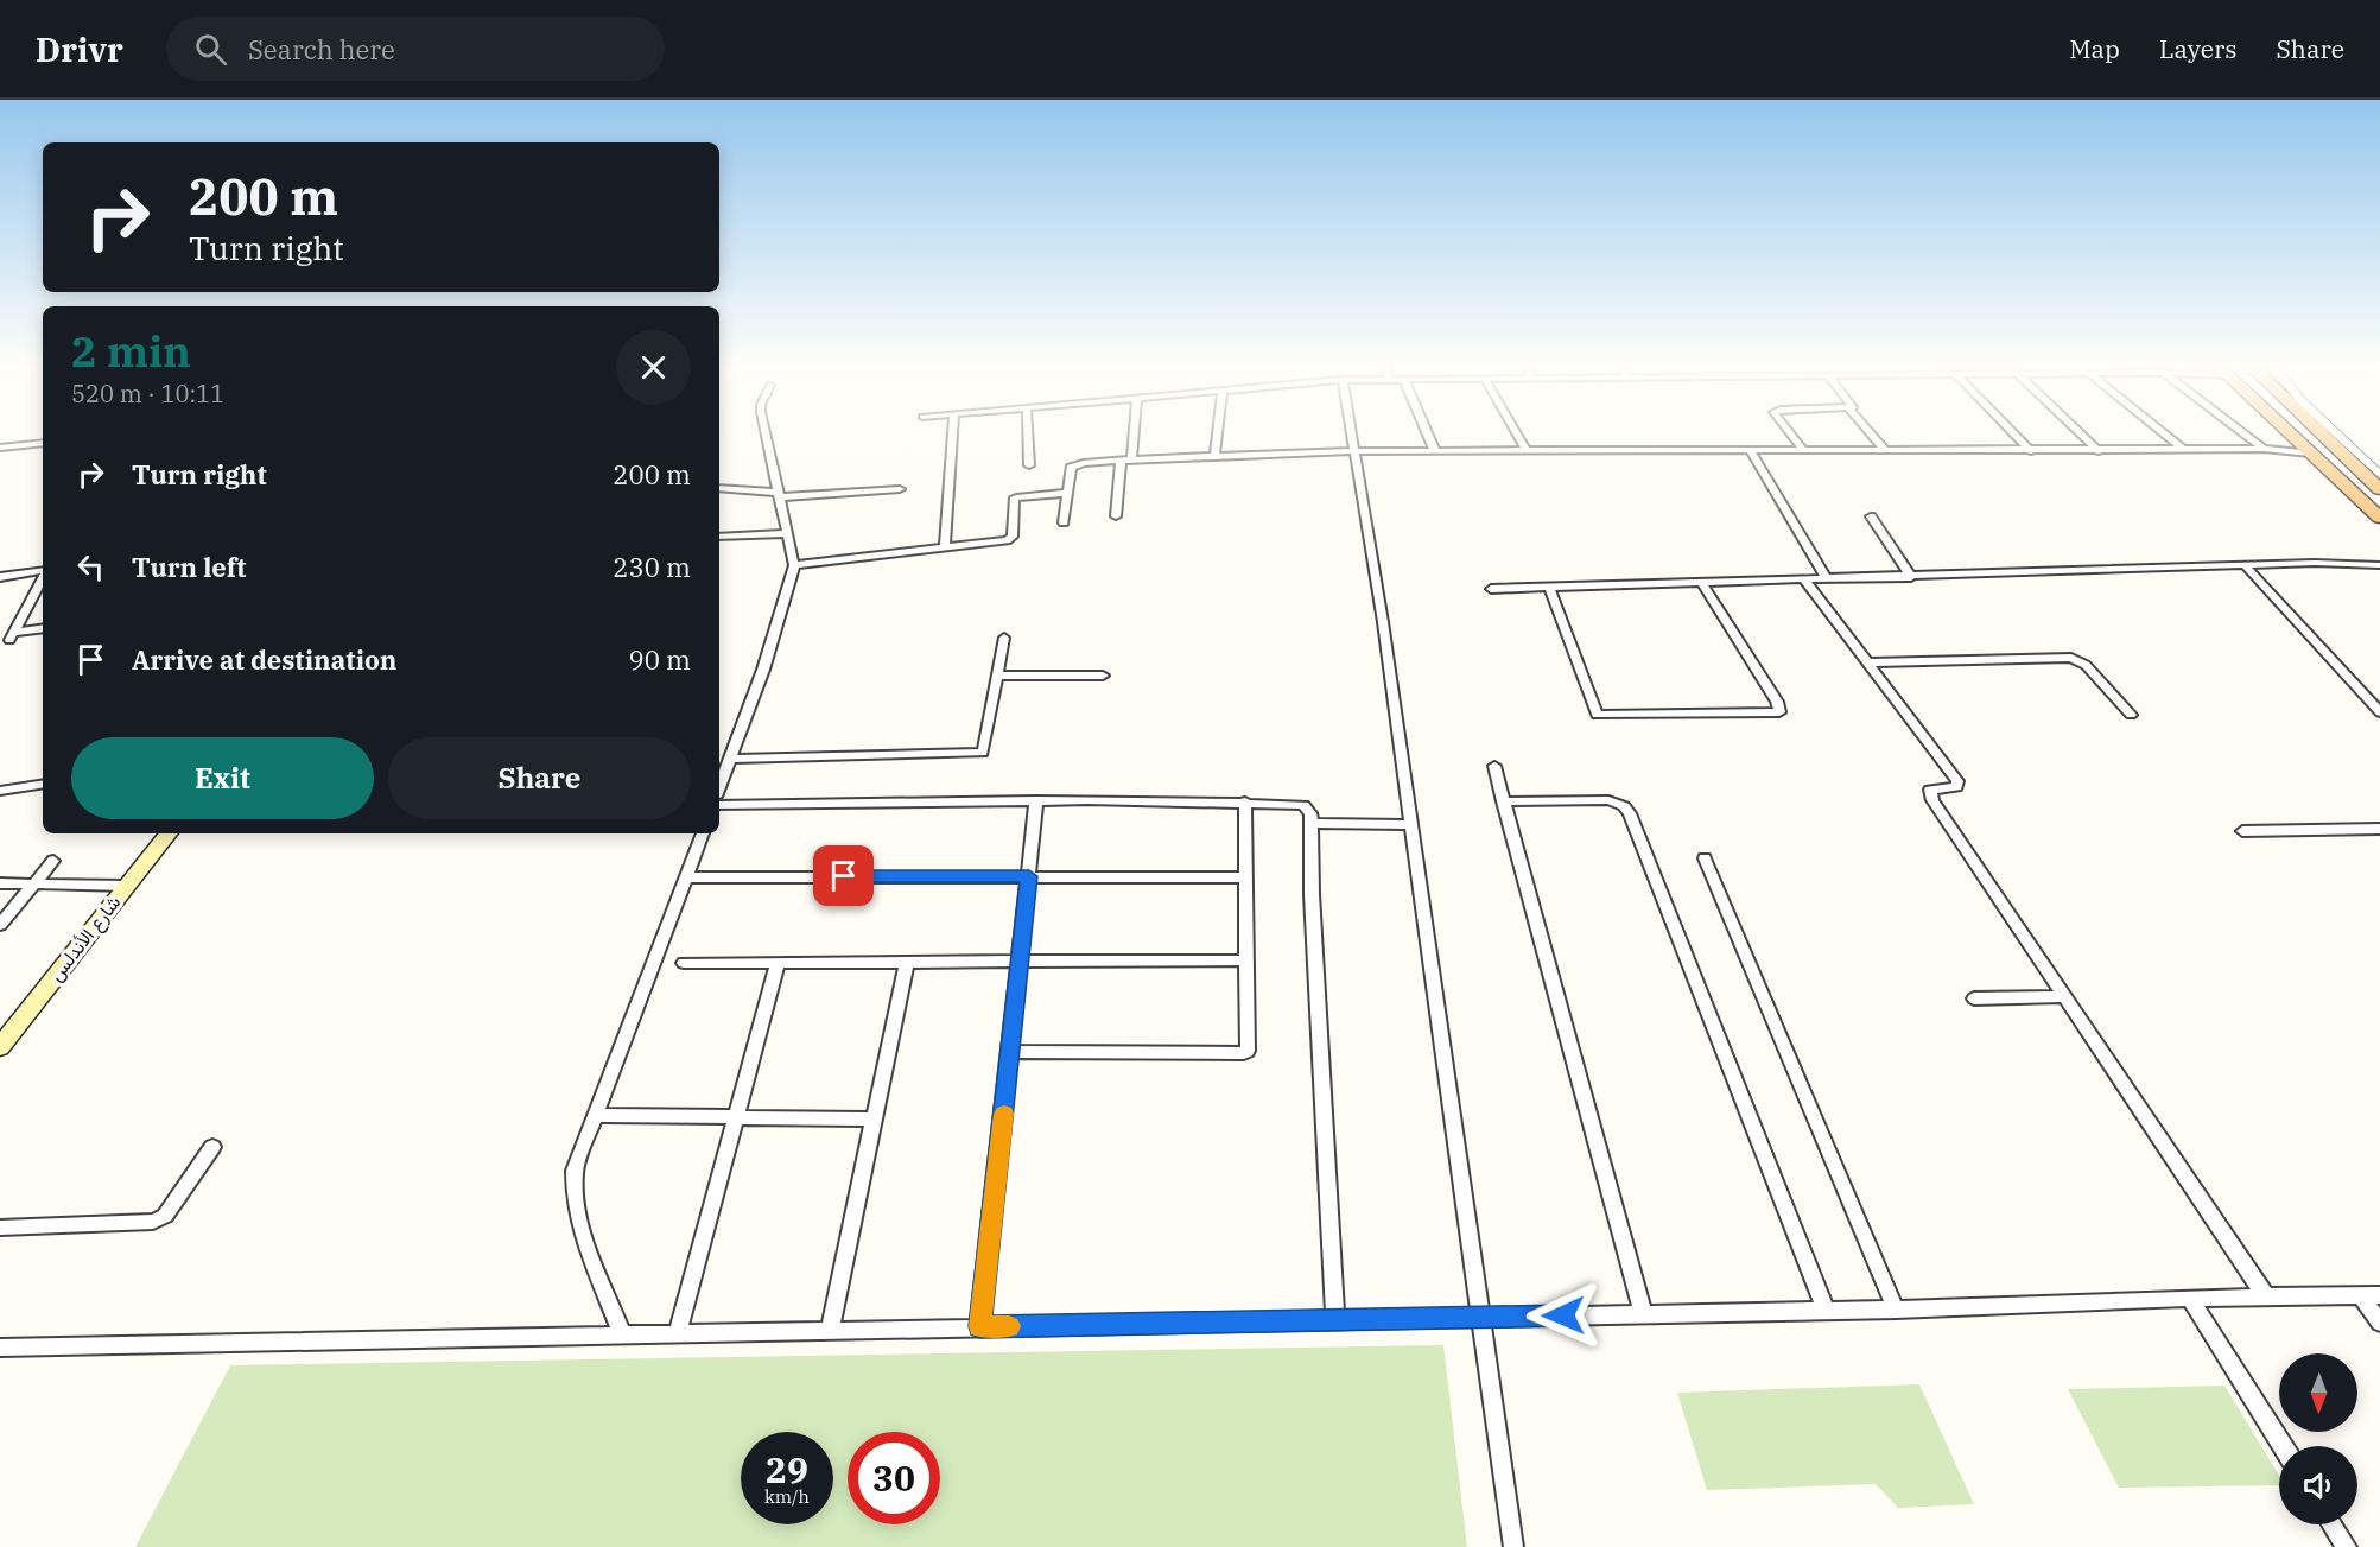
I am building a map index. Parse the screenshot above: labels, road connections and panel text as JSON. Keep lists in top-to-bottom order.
{
  "streets": {
    "main road": ["شارع الأندلس"]
  },
  "north": "bottom",
  "page": {
    "header": "Drivr",
    "search": "Search here",
    "nav": ["Map", "Layers", "Share"],
    "turn": ["200 m", "Turn right"],
    "heading": ["2 min", "520 m · 10:11"],
    "list": [
      {
        "name": "Turn right",
        "value": "200 m"
      },
      {
        "name": "Turn left",
        "value": "230 m"
      },
      {
        "name": "Arrive at destination",
        "value": "90 m"
      }
    ],
    "buttons": ["Exit", "Share"],
    "speed": "29 km/h",
    "limit": "30"
  }
}
